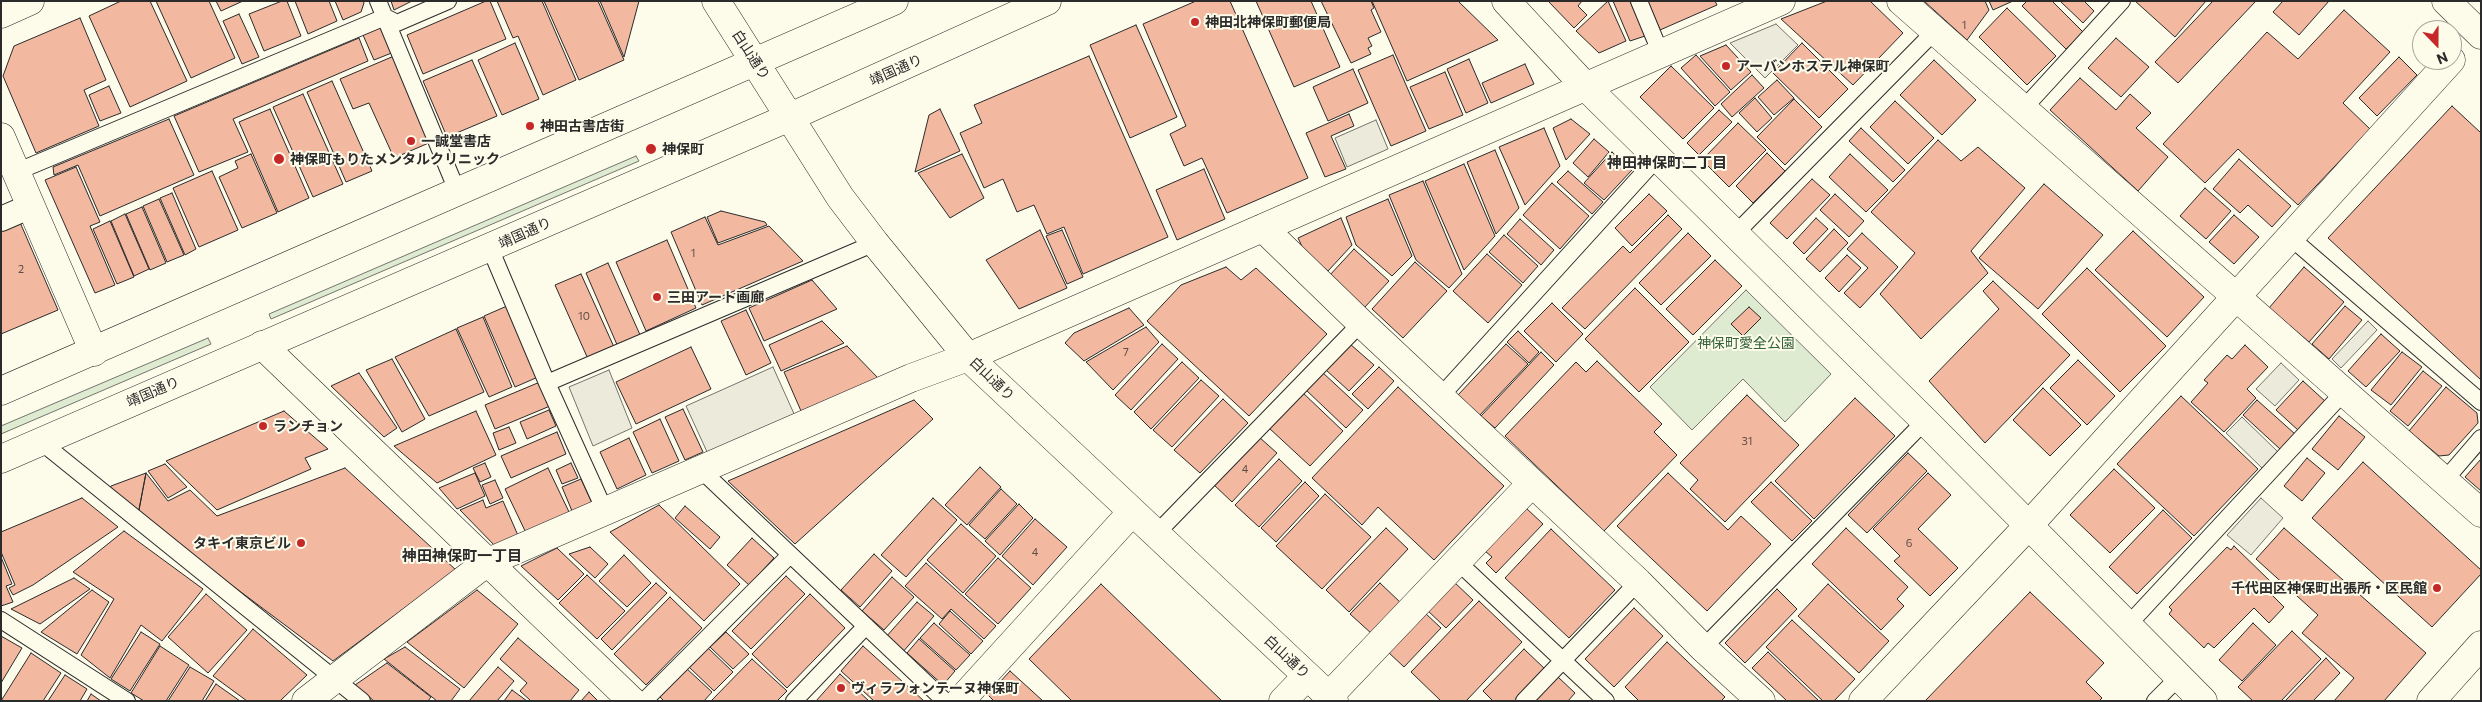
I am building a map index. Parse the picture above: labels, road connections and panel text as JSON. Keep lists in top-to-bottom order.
{
  "streets": {
    "street": ["白山通り", "靖国通り"]
  },
  "crossings": [
    ["白山通り", "靖国通り"]
  ],
  "districts": ["神田神保町二丁目", "神田神保町一丁目"],
  "parks": ["神保町愛全公園"],
  "places": [
    "神田北神保町郵便局",
    "アーバンホステル神保町",
    "神田古書店街",
    "一誠堂書店",
    "神保町",
    "神保町もりたメンタルクリニック",
    "三田アート画廊",
    "ランチョン",
    "タキイ東京ビル",
    "千代田区神保町出張所・区民館",
    "ヴィラフォンテーヌ神保町"
  ],
  "house_numbers": [
    "1",
    "1",
    "2",
    "10",
    "7",
    "31",
    "4",
    "6",
    "4"
  ],
  "north": "bottom"
}
